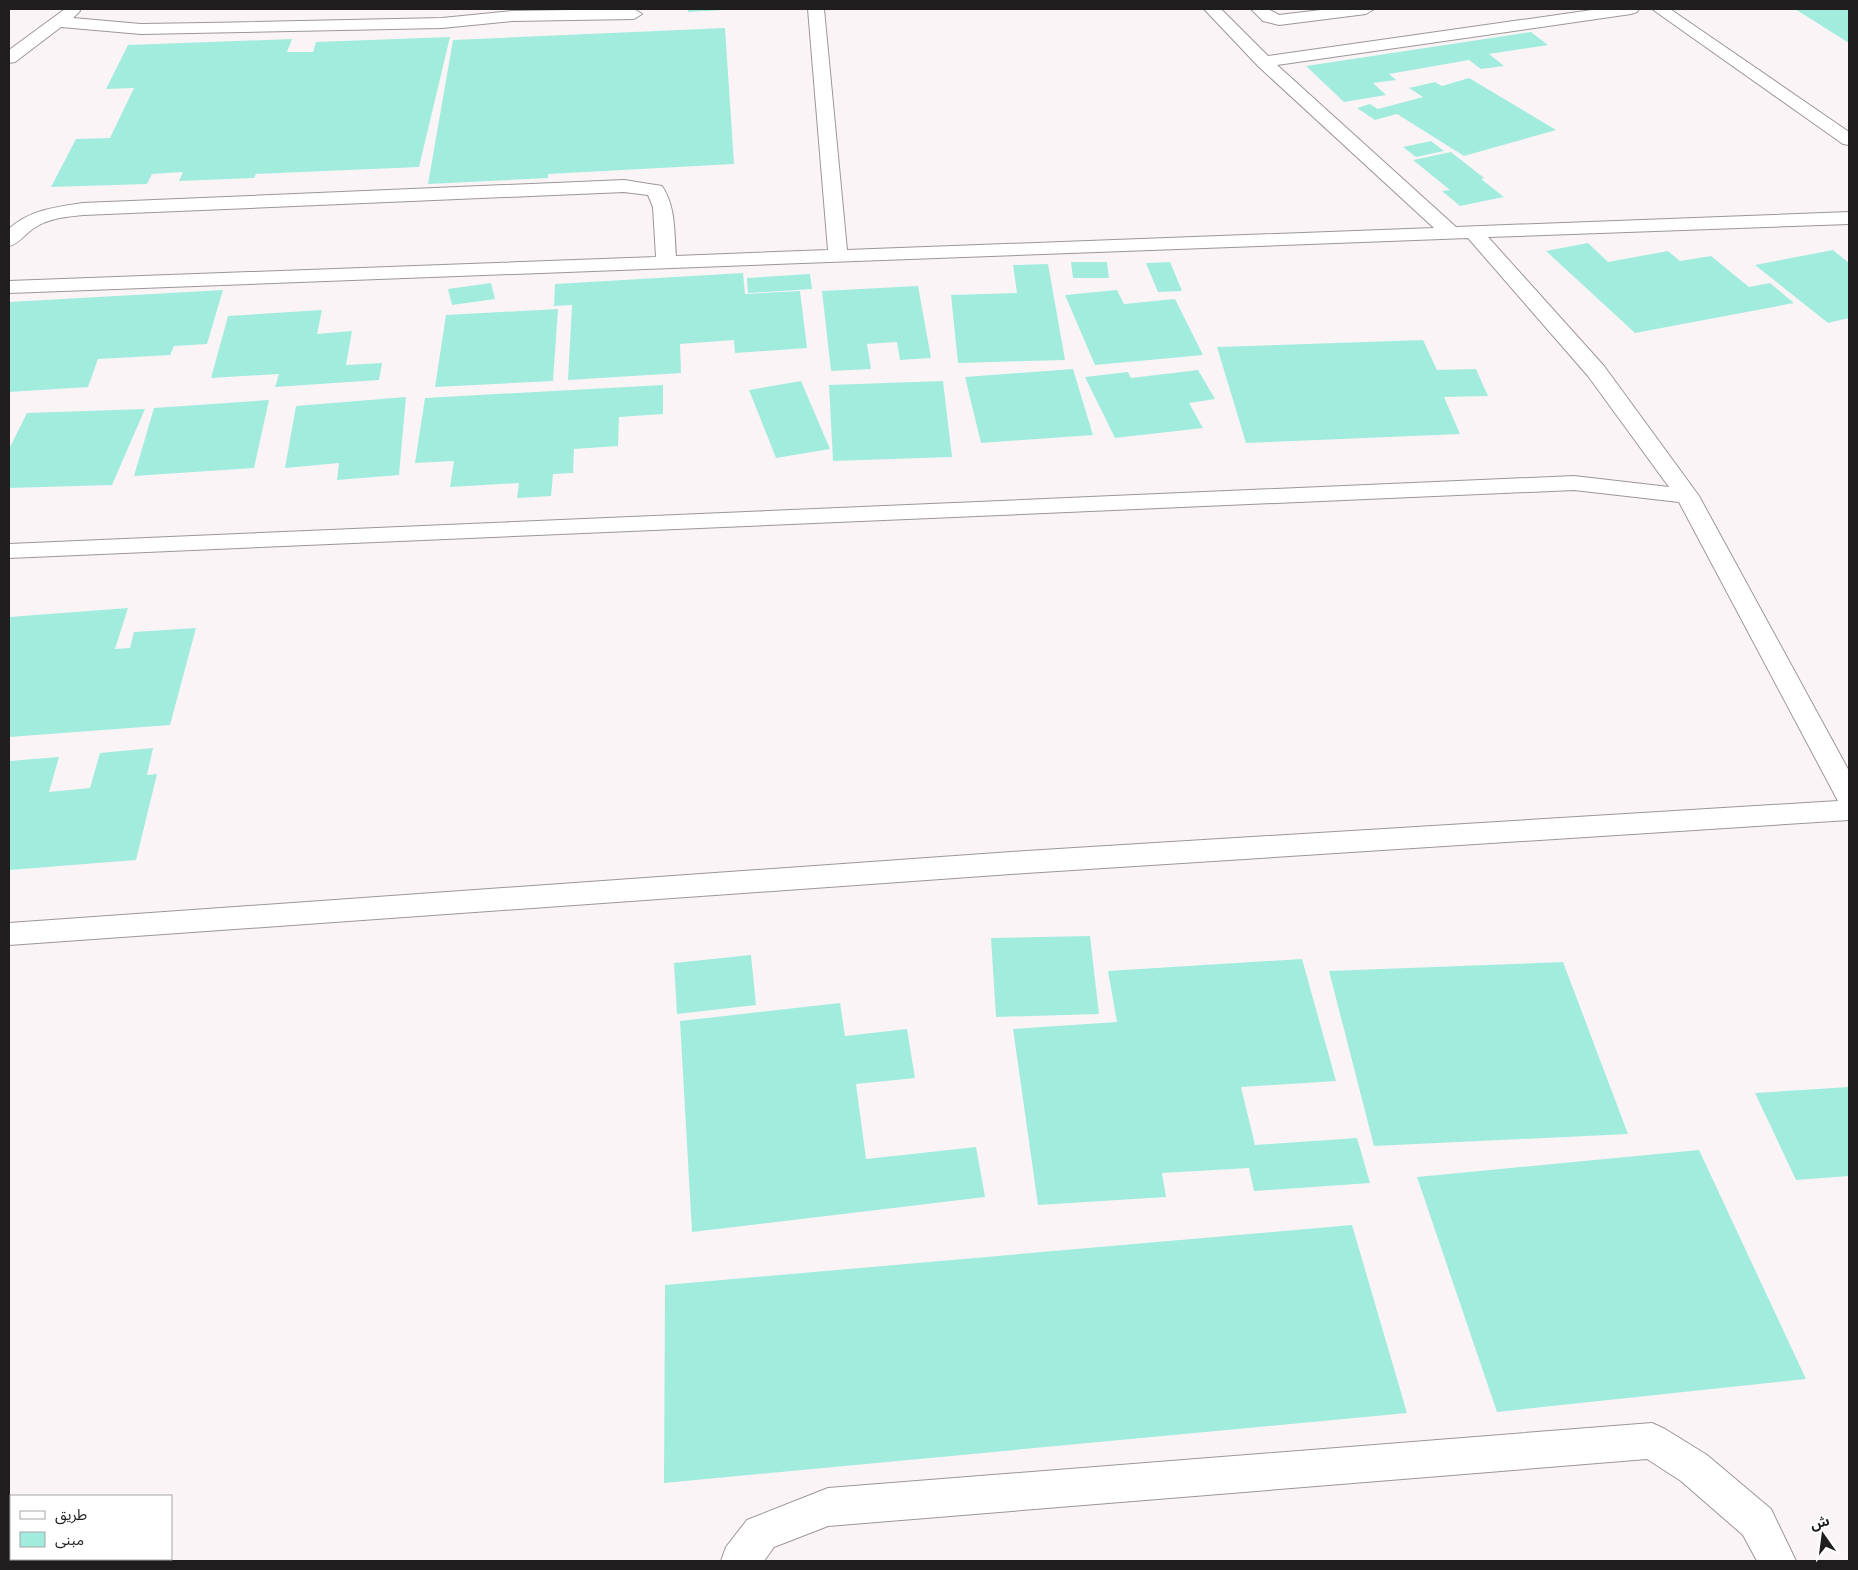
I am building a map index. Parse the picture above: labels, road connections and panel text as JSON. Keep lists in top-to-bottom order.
{
  "legend": ["طريق", "مبنى"],
  "north": "top"
}
